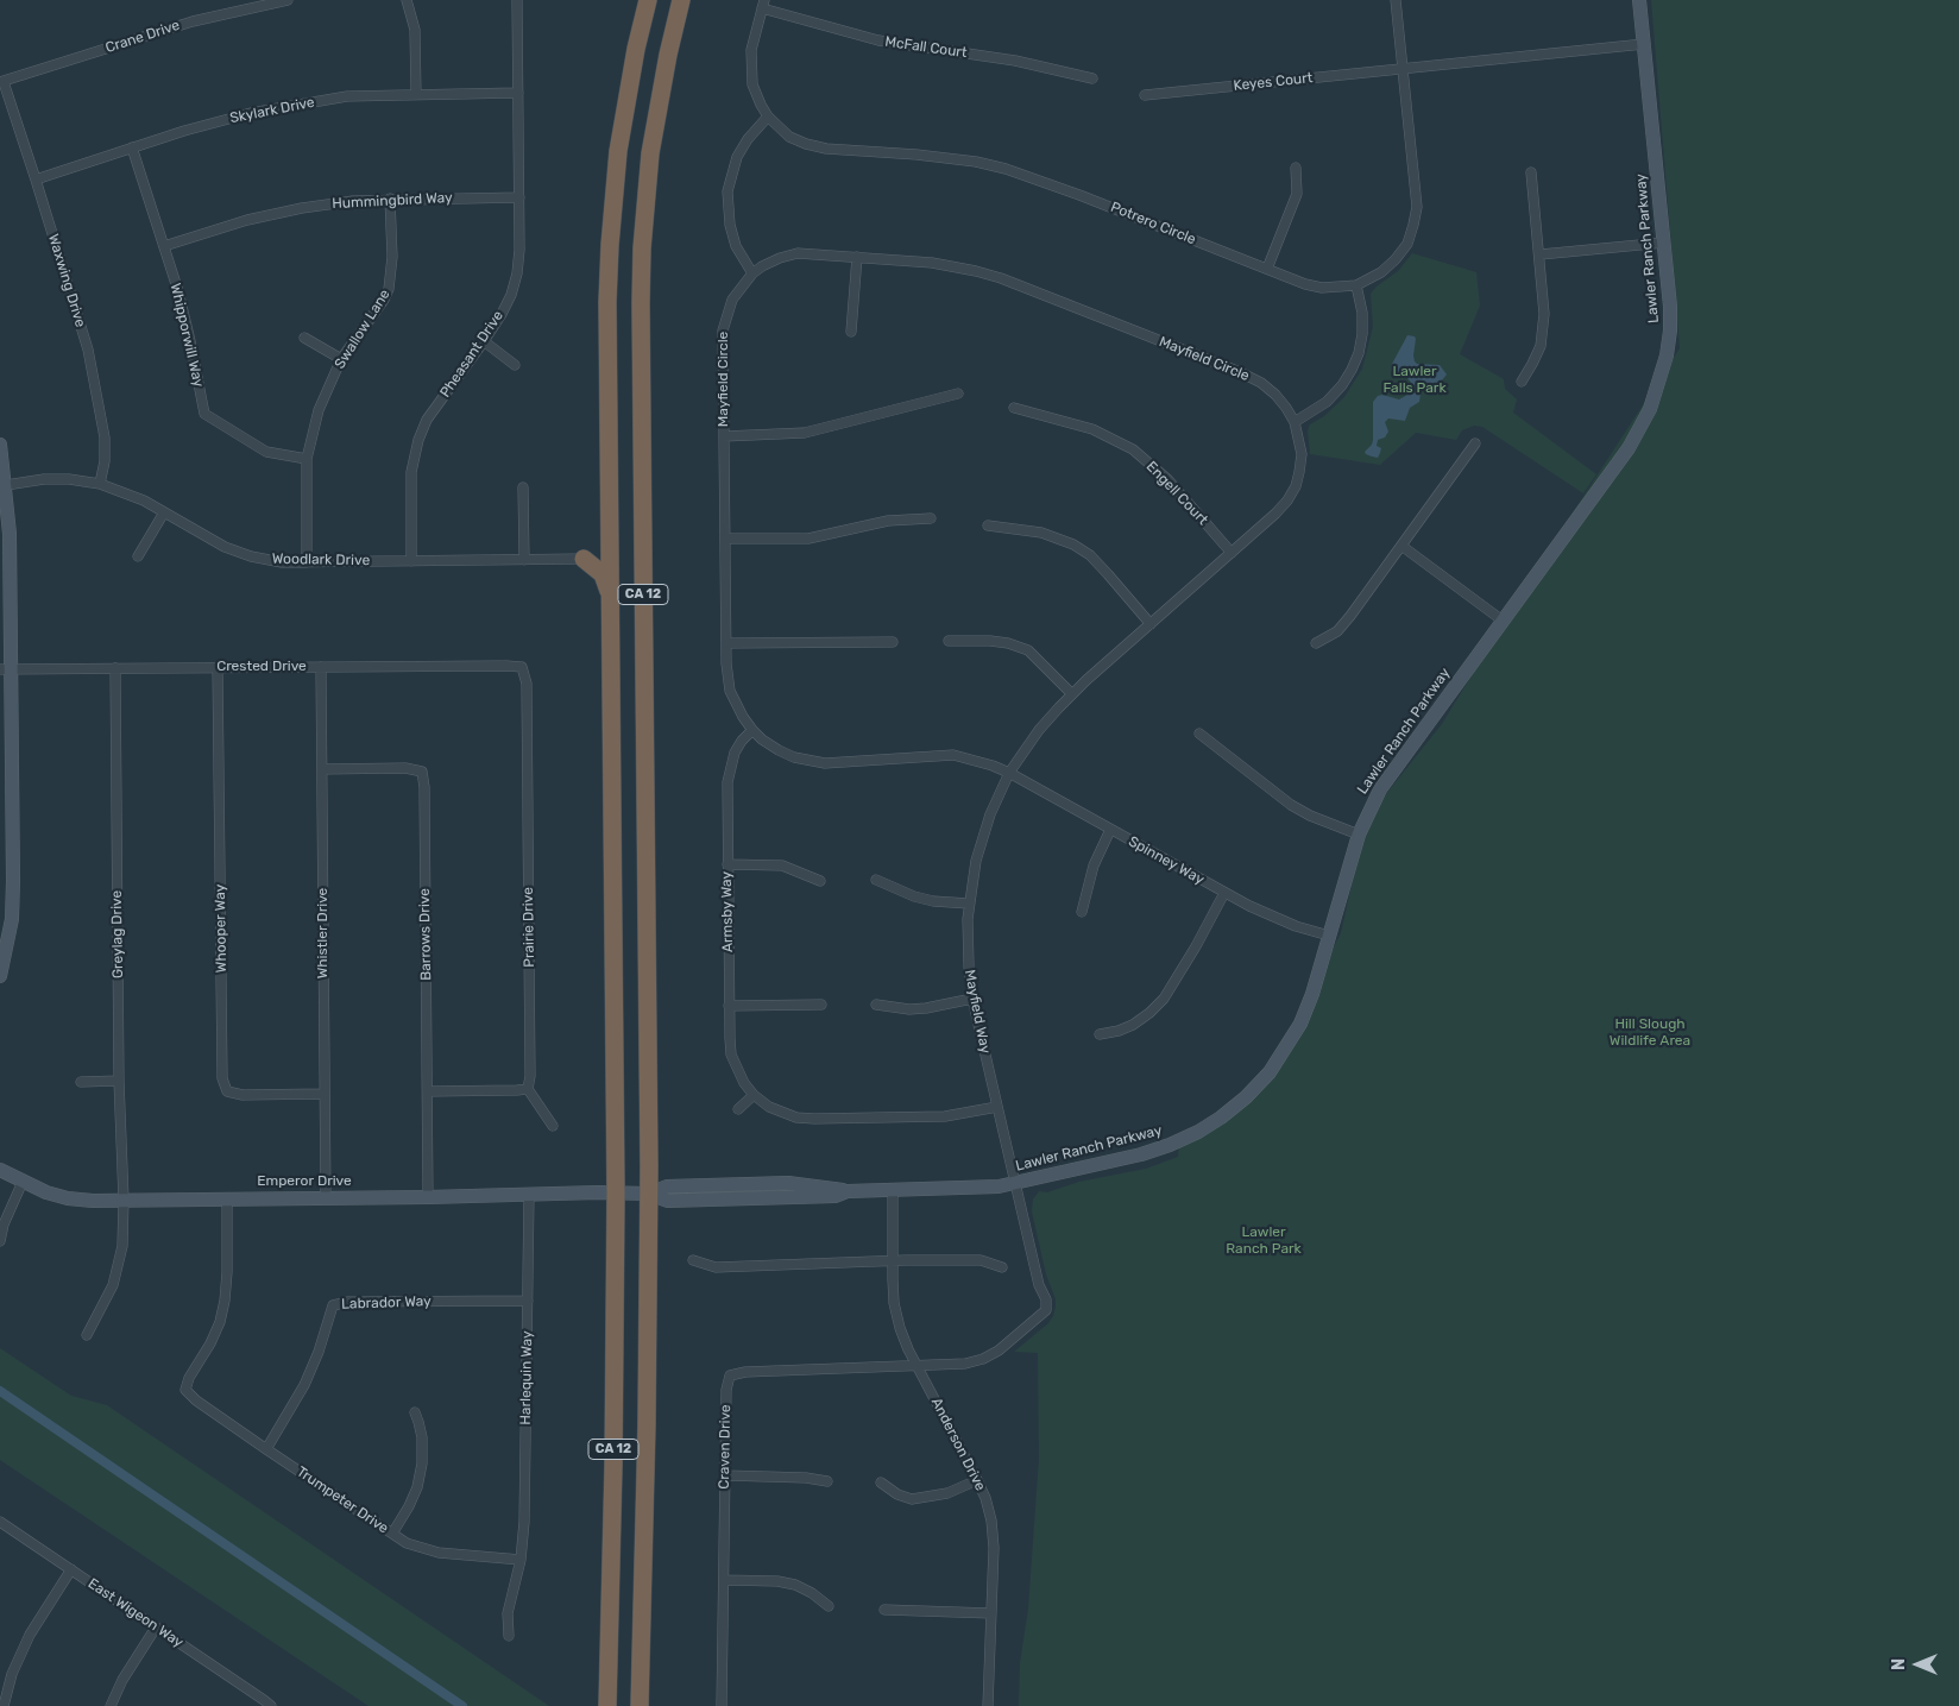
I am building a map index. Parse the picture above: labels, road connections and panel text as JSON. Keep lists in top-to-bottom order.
{
  "streets": {
    "highway": ["CA 12"],
    "street": [
      "Crane Drive",
      "McFall Court",
      "Keyes Court",
      "Skylark Drive",
      "Hummingbird Way",
      "Potrero Circle",
      "Lawler Ranch Parkway",
      "Waxwing Drive",
      "Swallow Lane",
      "Whipporwill Way",
      "Pheasant Drive",
      "Mayfield Circle",
      "Engell Court",
      "Woodlark Drive",
      "Crested Drive",
      "Spinney Way",
      "Armsby Way",
      "Prairie Drive",
      "Whooper Way",
      "Whistler Drive",
      "Greylag Drive",
      "Barrows Drive",
      "Mayfield Way",
      "Emperor Drive",
      "Labrador Way",
      "Harlequin Way",
      "Anderson Drive",
      "Craven Drive",
      "Trumpeter Drive",
      "East Wigeon Way"
    ]
  },
  "crossings": [
    ["Crane Drive", "Waxwing Drive"],
    ["McFall Court", "Potrero Circle"],
    ["Keyes Court", "Potrero Circle"],
    ["Keyes Court", "Lawler Ranch Parkway"],
    ["Skylark Drive", "Waxwing Drive"],
    ["Skylark Drive", "Whipporwill Way"],
    ["Skylark Drive", "Pheasant Drive"],
    ["Hummingbird Way", "Swallow Lane"],
    ["Hummingbird Way", "Whipporwill Way"],
    ["Hummingbird Way", "Pheasant Drive"],
    ["Lawler Ranch Parkway", "CA 12"],
    ["Lawler Ranch Parkway", "Spinney Way"],
    ["Lawler Ranch Parkway", "Mayfield Way"],
    ["Lawler Ranch Parkway", "Emperor Drive"],
    ["Lawler Ranch Parkway", "Anderson Drive"],
    ["Waxwing Drive", "Woodlark Drive"],
    ["Swallow Lane", "Whipporwill Way"],
    ["Swallow Lane", "Woodlark Drive"],
    ["Pheasant Drive", "Woodlark Drive"],
    ["Mayfield Circle", "Engell Court"],
    ["Mayfield Circle", "Spinney Way"],
    ["Mayfield Circle", "Armsby Way"],
    ["Mayfield Circle", "Mayfield Way"],
    ["CA 12", "Emperor Drive"],
    ["Crested Drive", "Prairie Drive"],
    ["Crested Drive", "Whooper Way"],
    ["Crested Drive", "Whistler Drive"],
    ["Crested Drive", "Greylag Drive"],
    ["Spinney Way", "Mayfield Way"],
    ["Armsby Way", "Mayfield Way"],
    ["Whooper Way", "Whistler Drive"],
    ["Whistler Drive", "Barrows Drive"],
    ["Whistler Drive", "Emperor Drive"],
    ["Greylag Drive", "Emperor Drive"],
    ["Barrows Drive", "Emperor Drive"],
    ["Mayfield Way", "Anderson Drive"],
    ["Mayfield Way", "Craven Drive"],
    ["Emperor Drive", "Harlequin Way"],
    ["Emperor Drive", "Trumpeter Drive"],
    ["Labrador Way", "Harlequin Way"],
    ["Labrador Way", "Trumpeter Drive"],
    ["Harlequin Way", "Trumpeter Drive"],
    ["Anderson Drive", "Craven Drive"]
  ],
  "parks": ["Lawler Falls Park", "Hill Slough Wildlife Area", "Lawler Ranch Park"],
  "north": "left"
}
